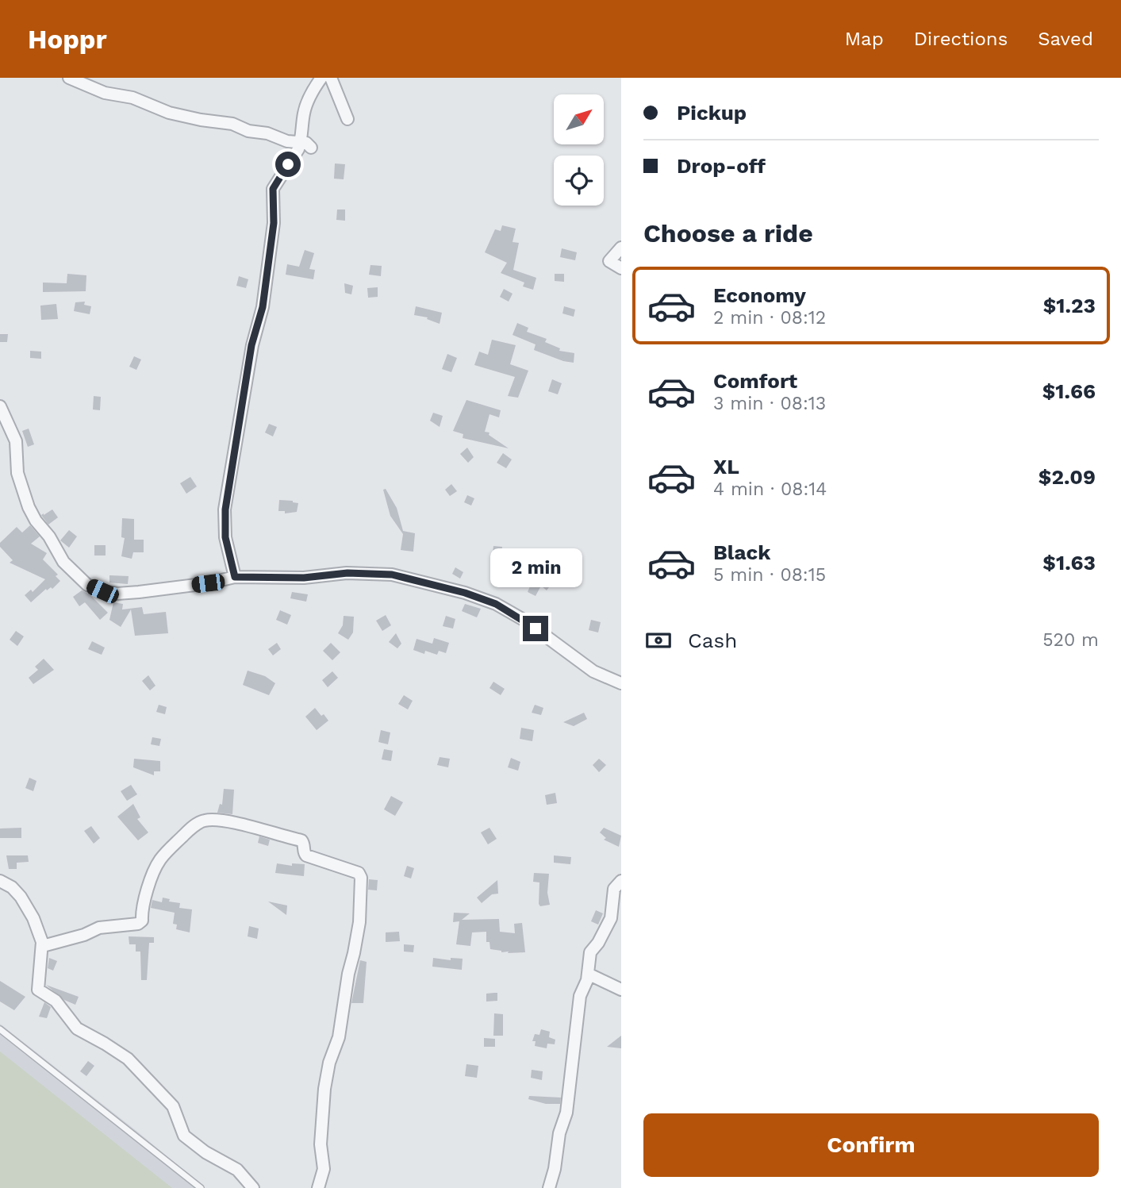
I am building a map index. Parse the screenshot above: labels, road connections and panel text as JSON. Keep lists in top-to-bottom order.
{
  "north": "top right",
  "page": {
    "header": "Hoppr",
    "nav": ["Map", "Directions", "Saved"],
    "banner": ["Pickup", "Drop-off"],
    "heading": "Choose a ride",
    "list": [
      {
        "name": "Economy",
        "note": "2 min · 08:12",
        "value": "$1.23"
      },
      {
        "name": "Comfort",
        "note": "3 min · 08:13",
        "value": "$1.66"
      },
      {
        "name": "XL",
        "note": "4 min · 08:14",
        "value": "$2.09"
      },
      {
        "name": "Black",
        "note": "5 min · 08:15",
        "value": "$1.63"
      }
    ],
    "bubble": "2 min",
    "pay": ["Cash", "520 m"],
    "buttons": "Confirm"
  }
}
